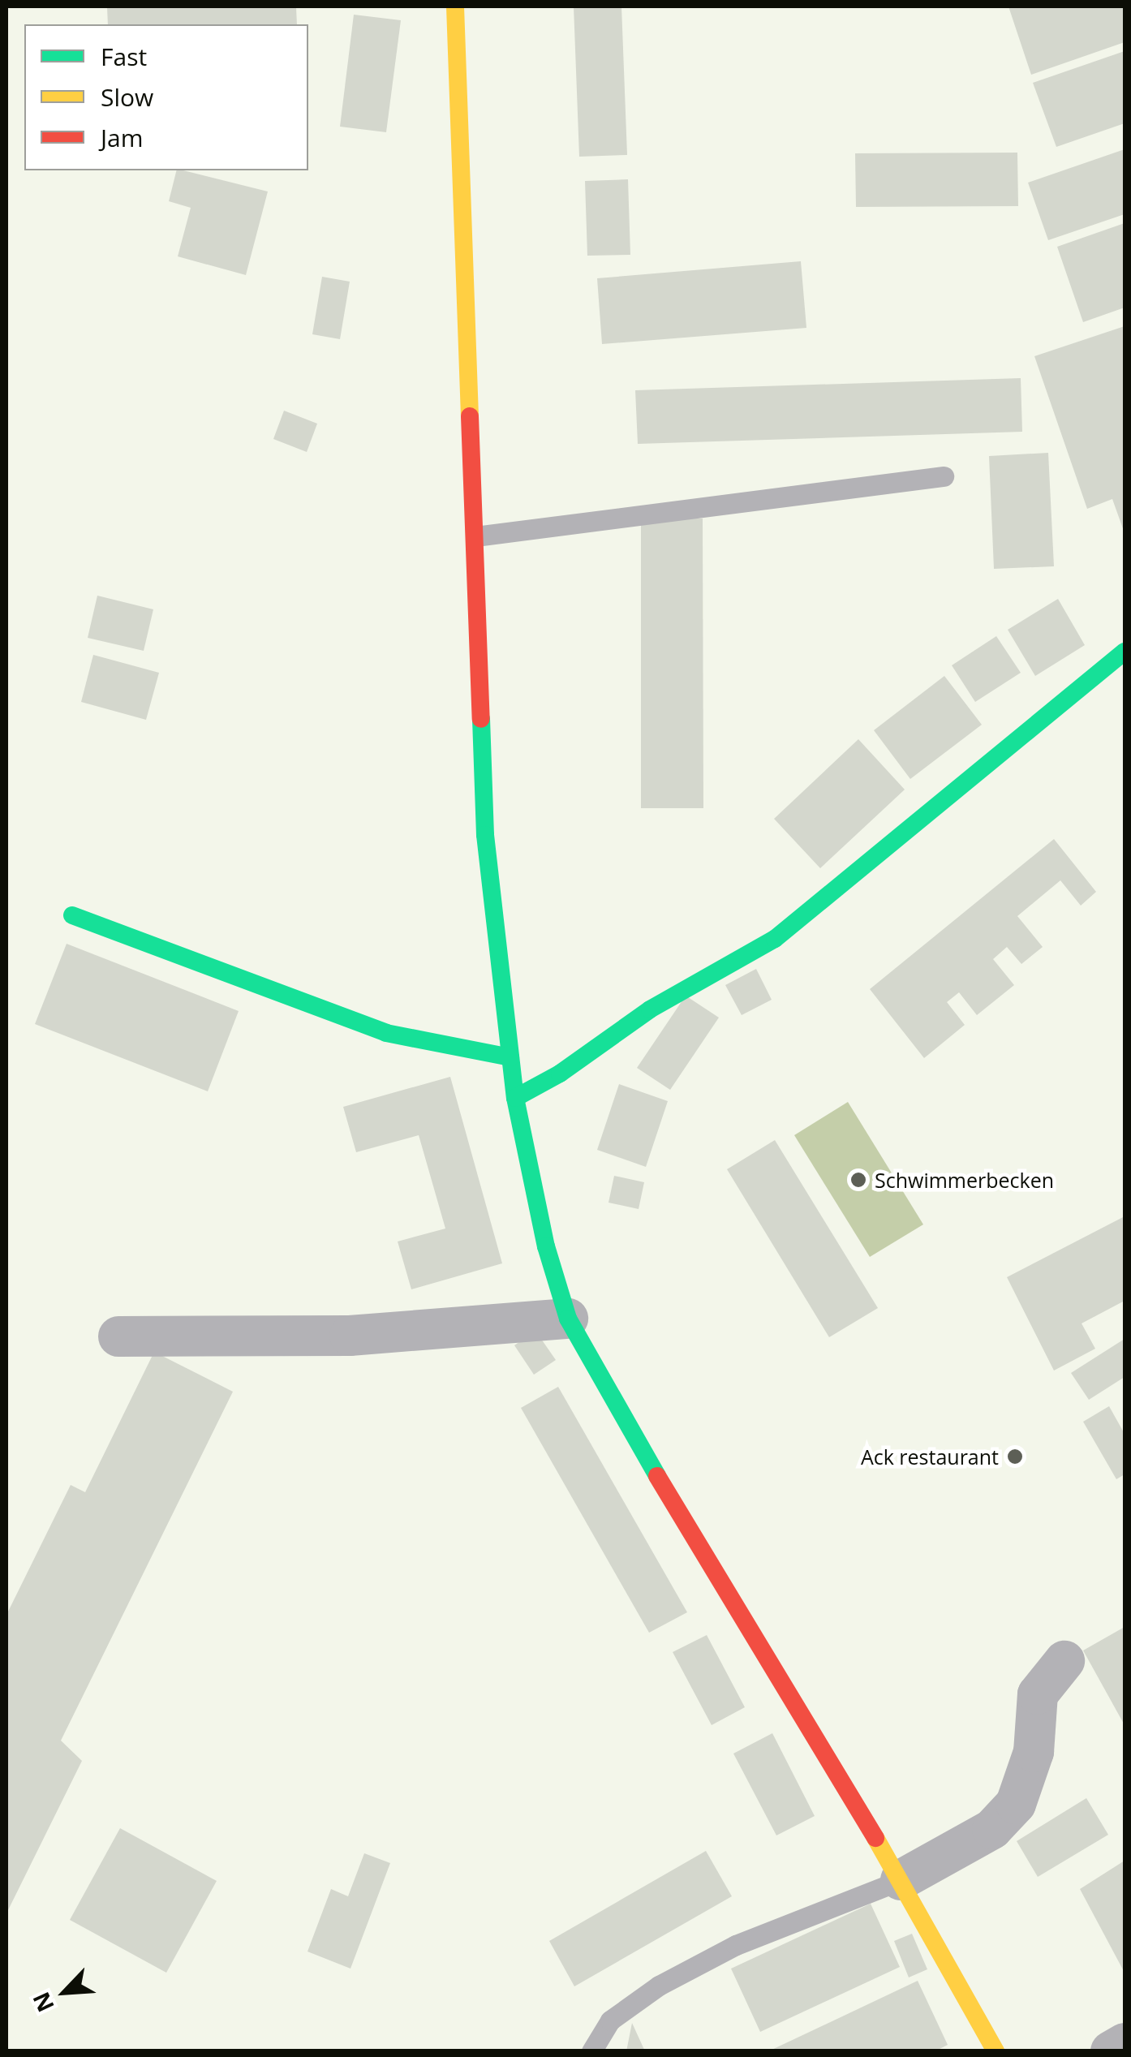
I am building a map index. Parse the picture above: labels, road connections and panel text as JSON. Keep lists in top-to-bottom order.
{
  "places": ["Schwimmerbecken", "Ack restaurant"],
  "legend": ["Fast", "Slow", "Jam"],
  "north": "bottom left"
}
